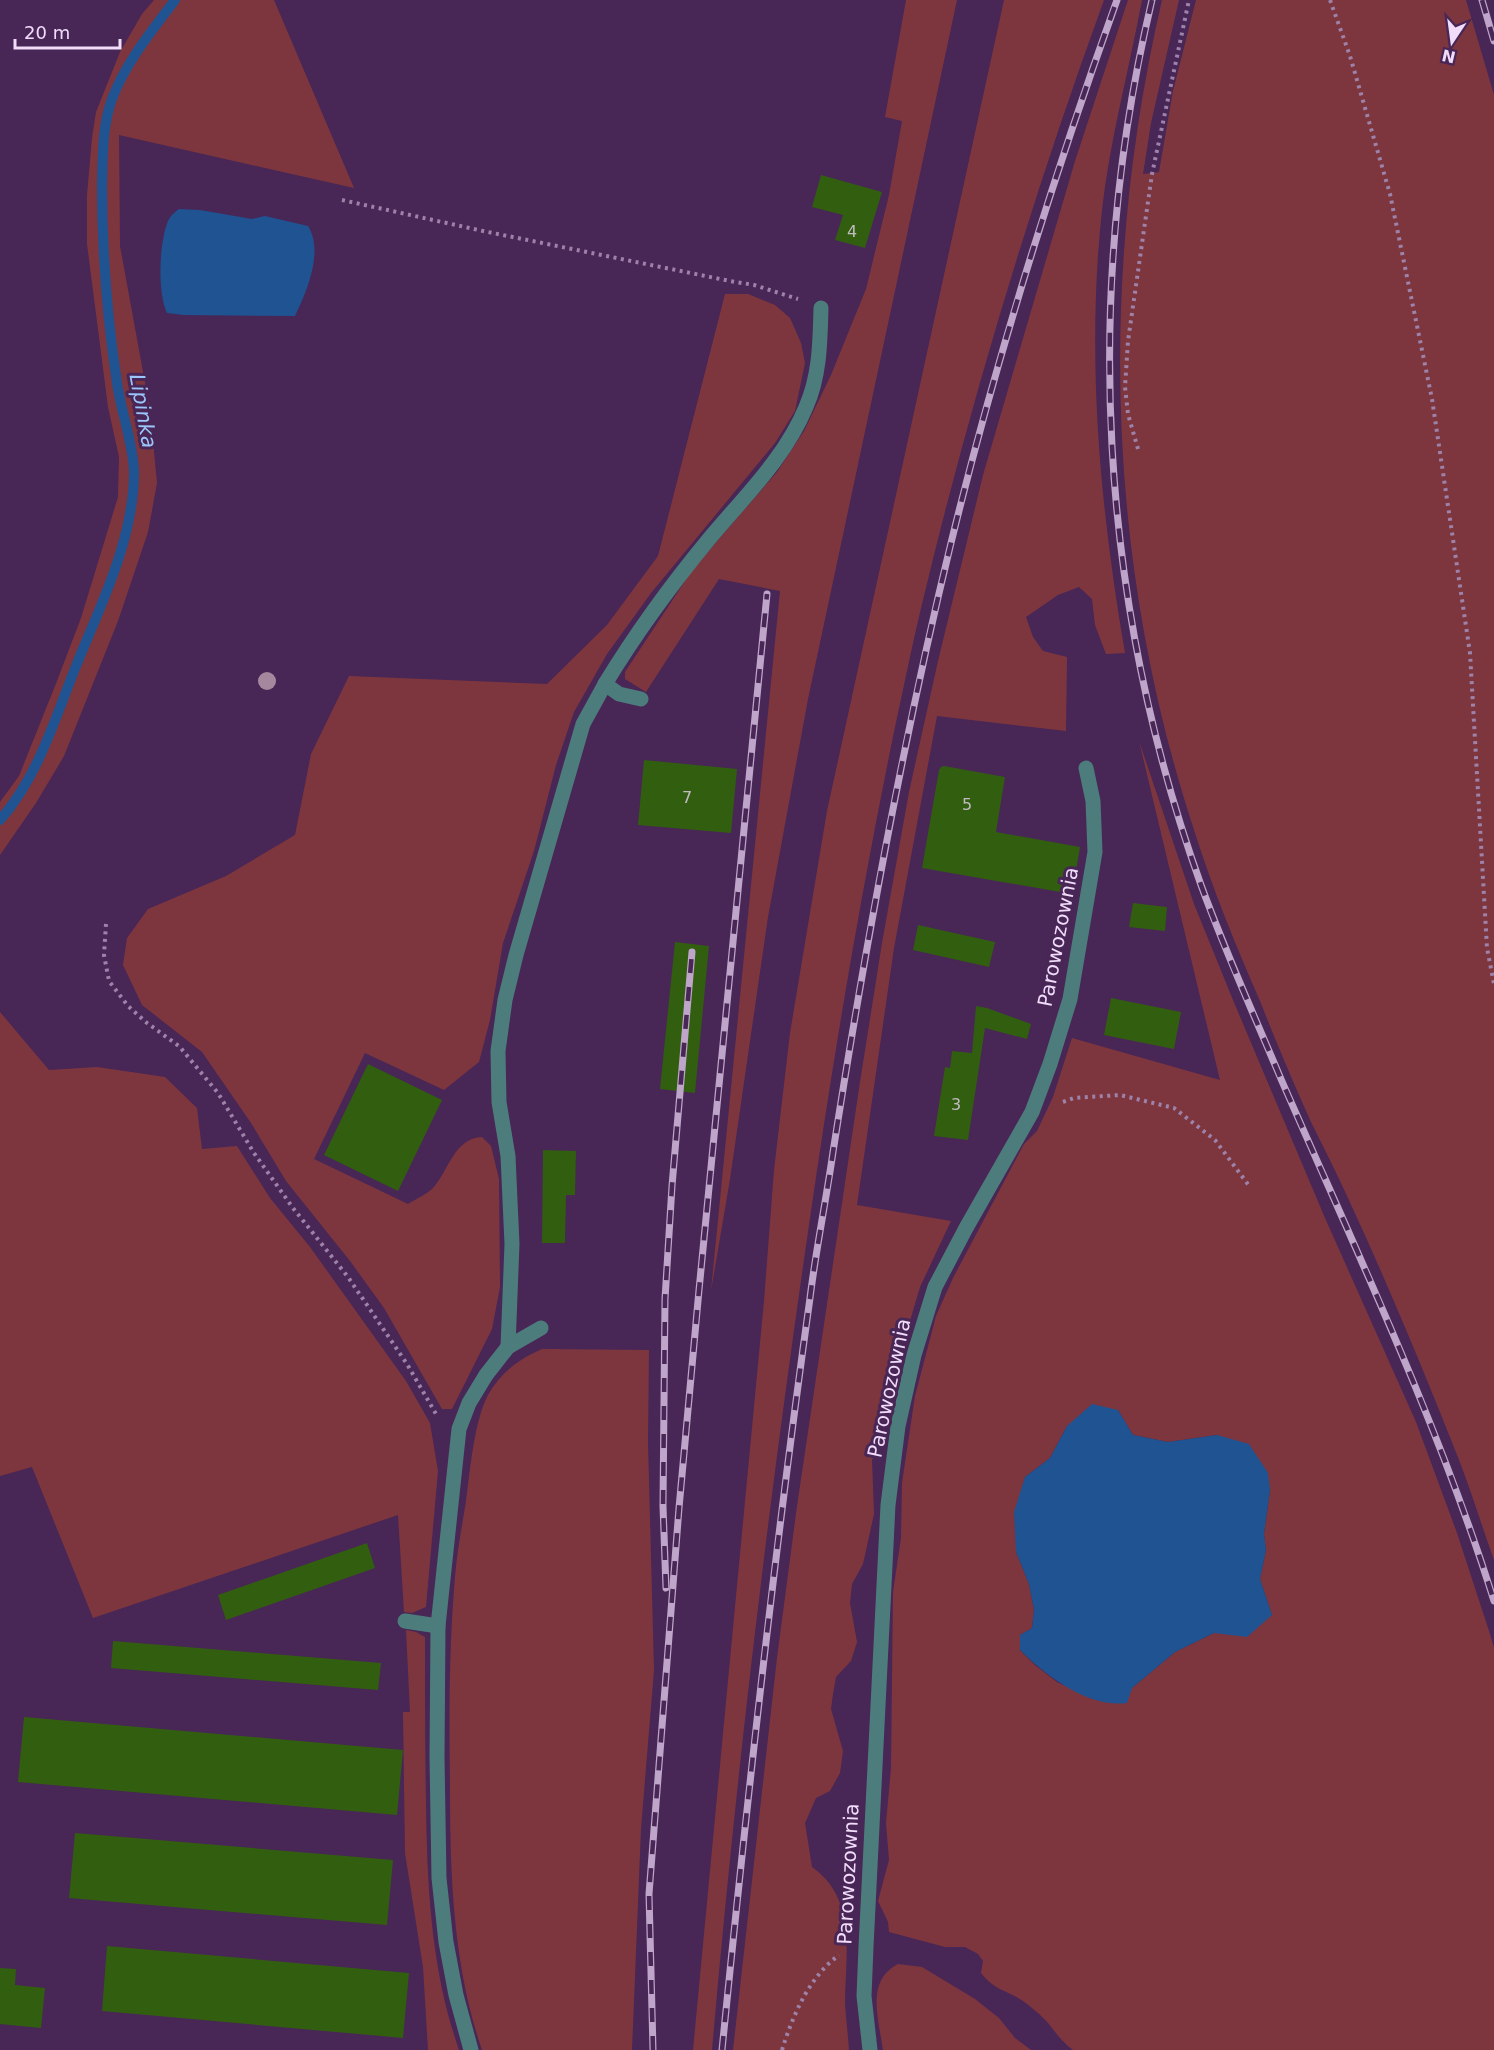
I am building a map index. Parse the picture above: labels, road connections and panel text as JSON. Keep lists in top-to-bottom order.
{
  "streets": {
    "lane": ["Parowozownia"]
  },
  "water": ["Lipinka"],
  "house_numbers": [
    "4",
    "7",
    "5",
    "3"
  ],
  "scale_bar": "20 m",
  "north": "bottom"
}
